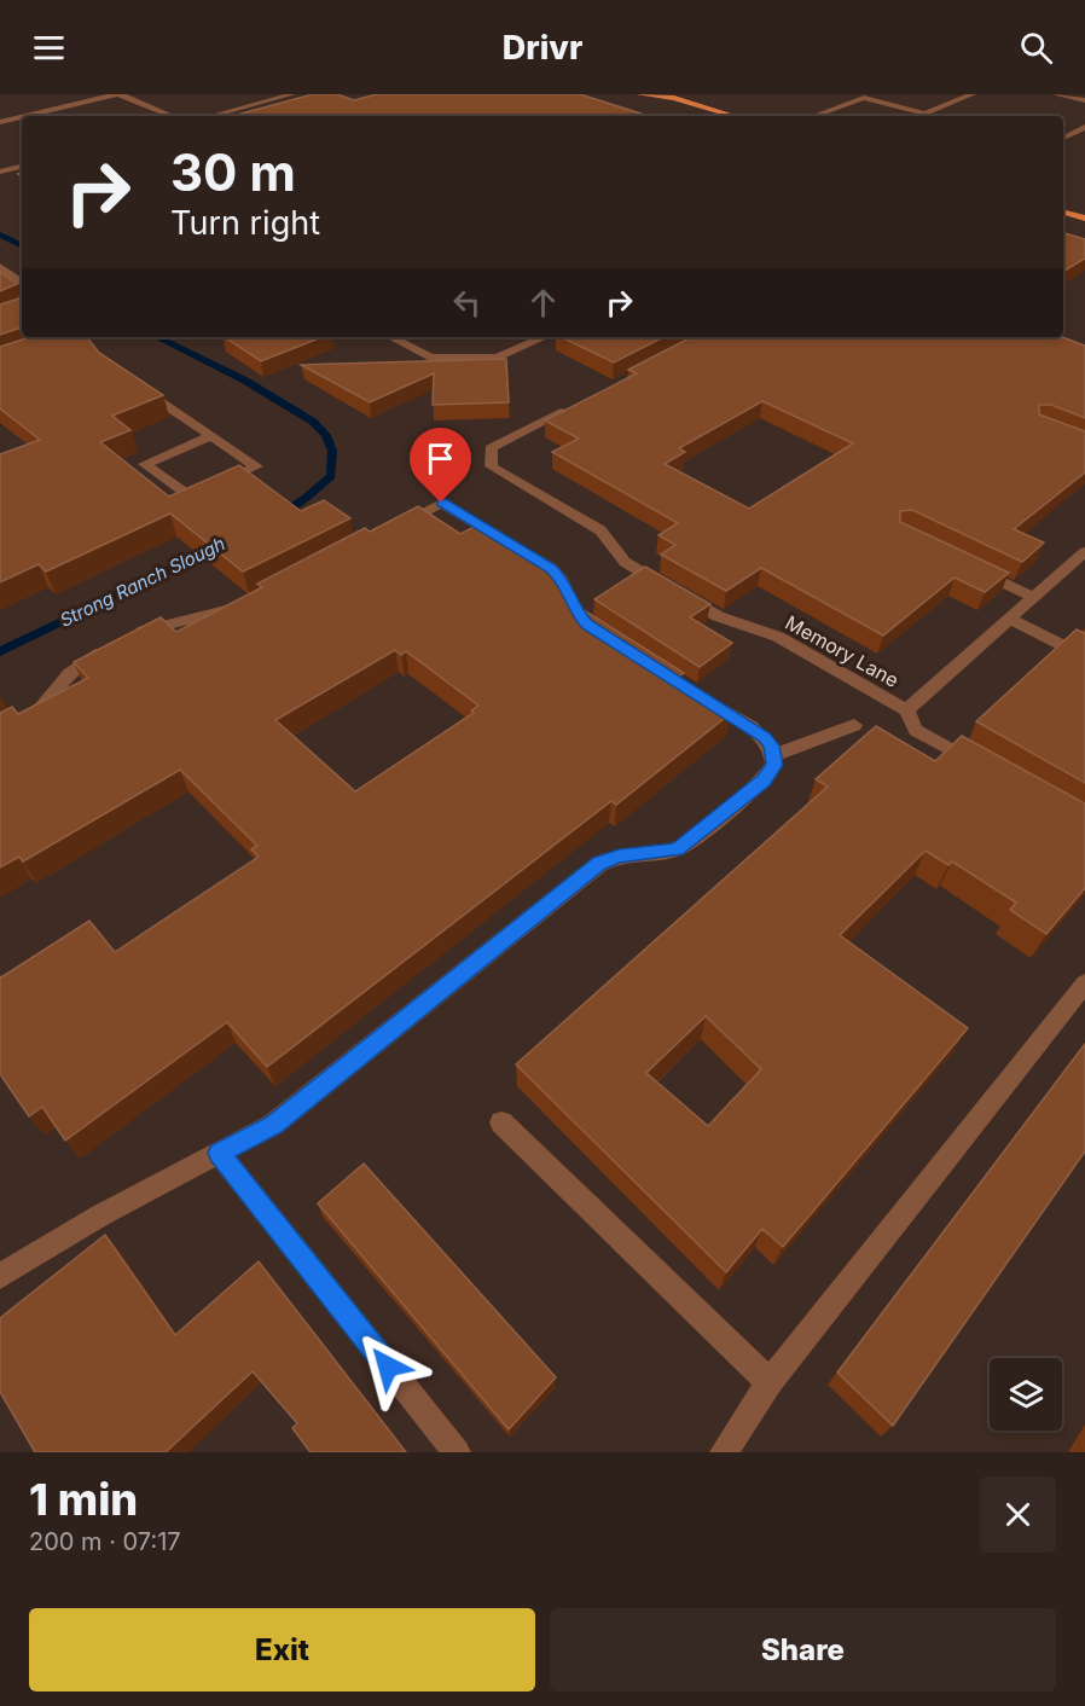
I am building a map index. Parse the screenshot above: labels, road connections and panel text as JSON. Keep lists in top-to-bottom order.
{
  "streets": {
    "street": ["Memory Lane"]
  },
  "water": ["Strong Ranch Slough"],
  "page": {
    "header": "Drivr",
    "turn": ["30 m", "Turn right"],
    "heading": ["1 min", "200 m · 07:17"],
    "buttons": ["Exit", "Share"]
  }
}
